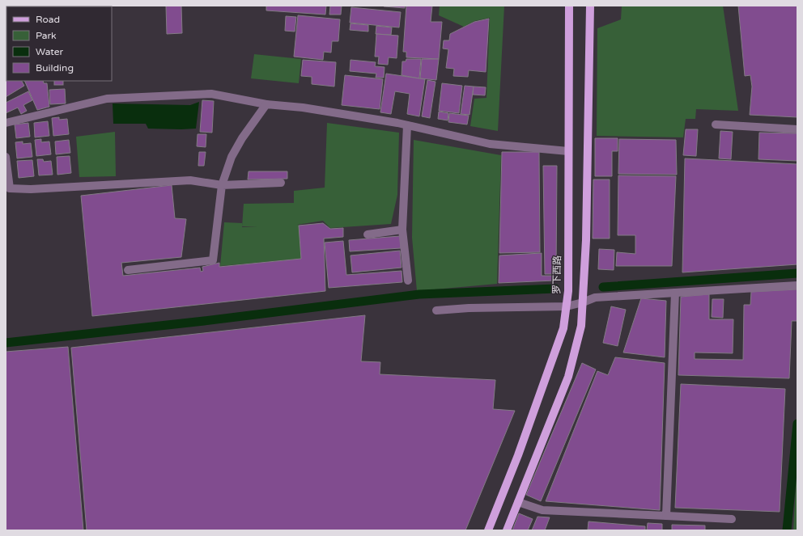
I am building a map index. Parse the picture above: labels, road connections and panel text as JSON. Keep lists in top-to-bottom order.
{
  "streets": {
    "main road": ["罗下西路"]
  },
  "legend": [
    "Road",
    "Park",
    "Water",
    "Building"
  ]
}
